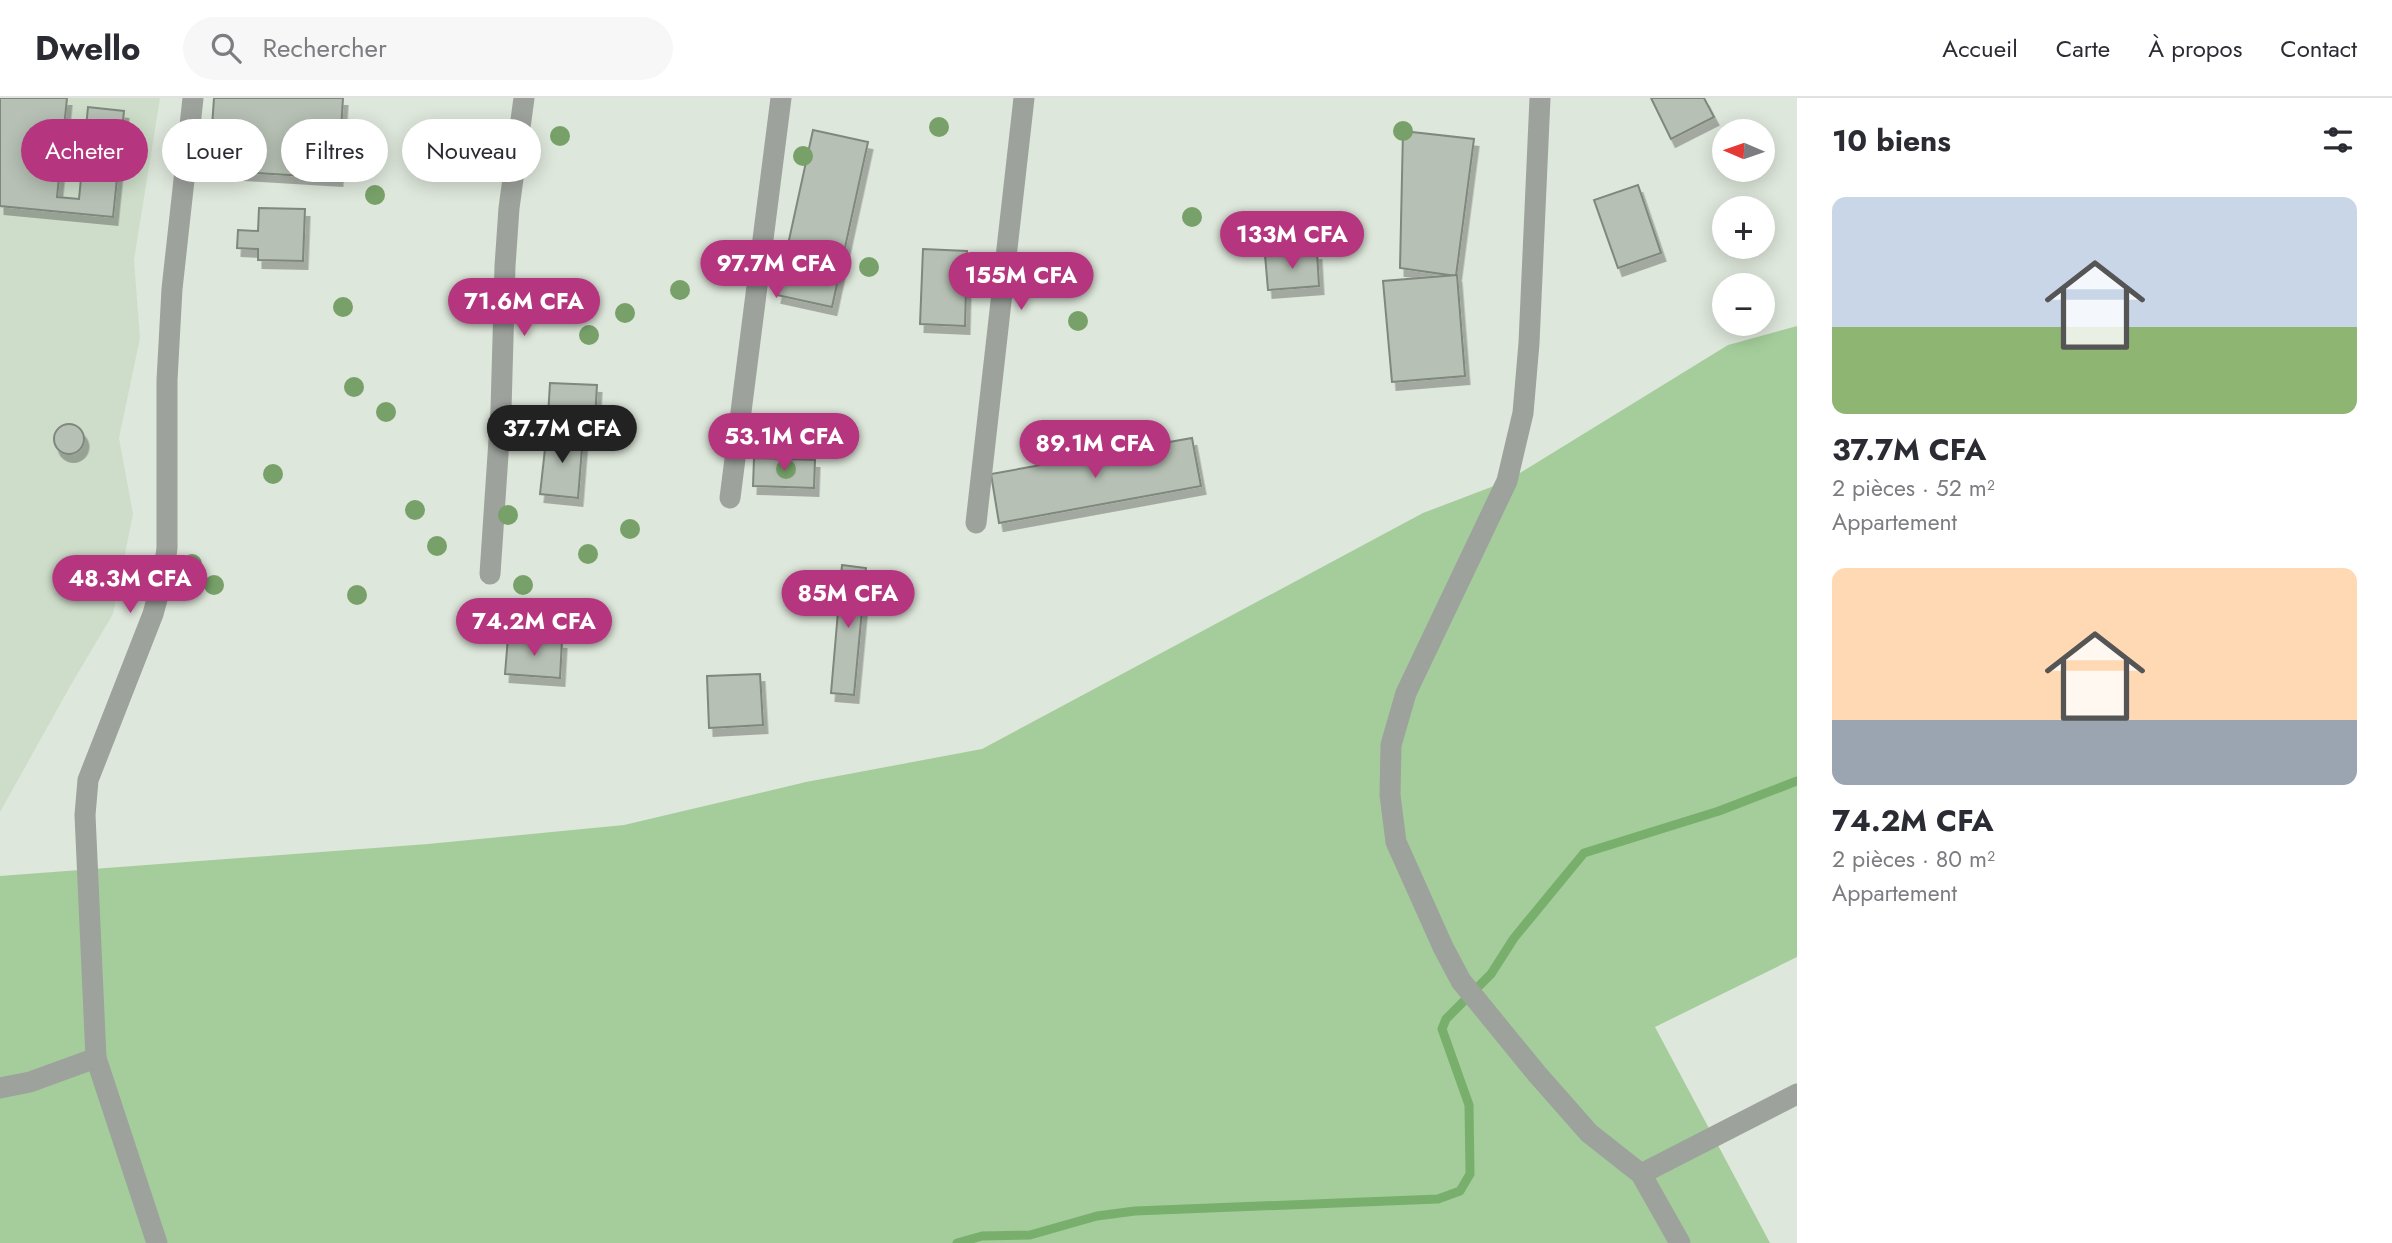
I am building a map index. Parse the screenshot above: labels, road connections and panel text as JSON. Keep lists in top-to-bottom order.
{
  "north": "left",
  "page": {
    "header": "Dwello",
    "search": "Rechercher",
    "nav": [
      "Accueil",
      "Carte",
      "À propos",
      "Contact"
    ],
    "heading": "10 biens",
    "map_buttons": ["+", "−"],
    "chip": [
      "Acheter",
      "Louer",
      "Filtres",
      "Nouveau"
    ],
    "list": [
      {
        "name": "37.7M CFA",
        "note": "2 pièces · 52 m² · Appartement"
      },
      {
        "name": "74.2M CFA",
        "note": "2 pièces · 80 m² · Appartement"
      }
    ],
    "price": [
      "133M CFA",
      "97.7M CFA",
      "155M CFA",
      "71.6M CFA",
      "37.7M CFA",
      "53.1M CFA",
      "89.1M CFA",
      "48.3M CFA",
      "85M CFA",
      "74.2M CFA"
    ]
  }
}
